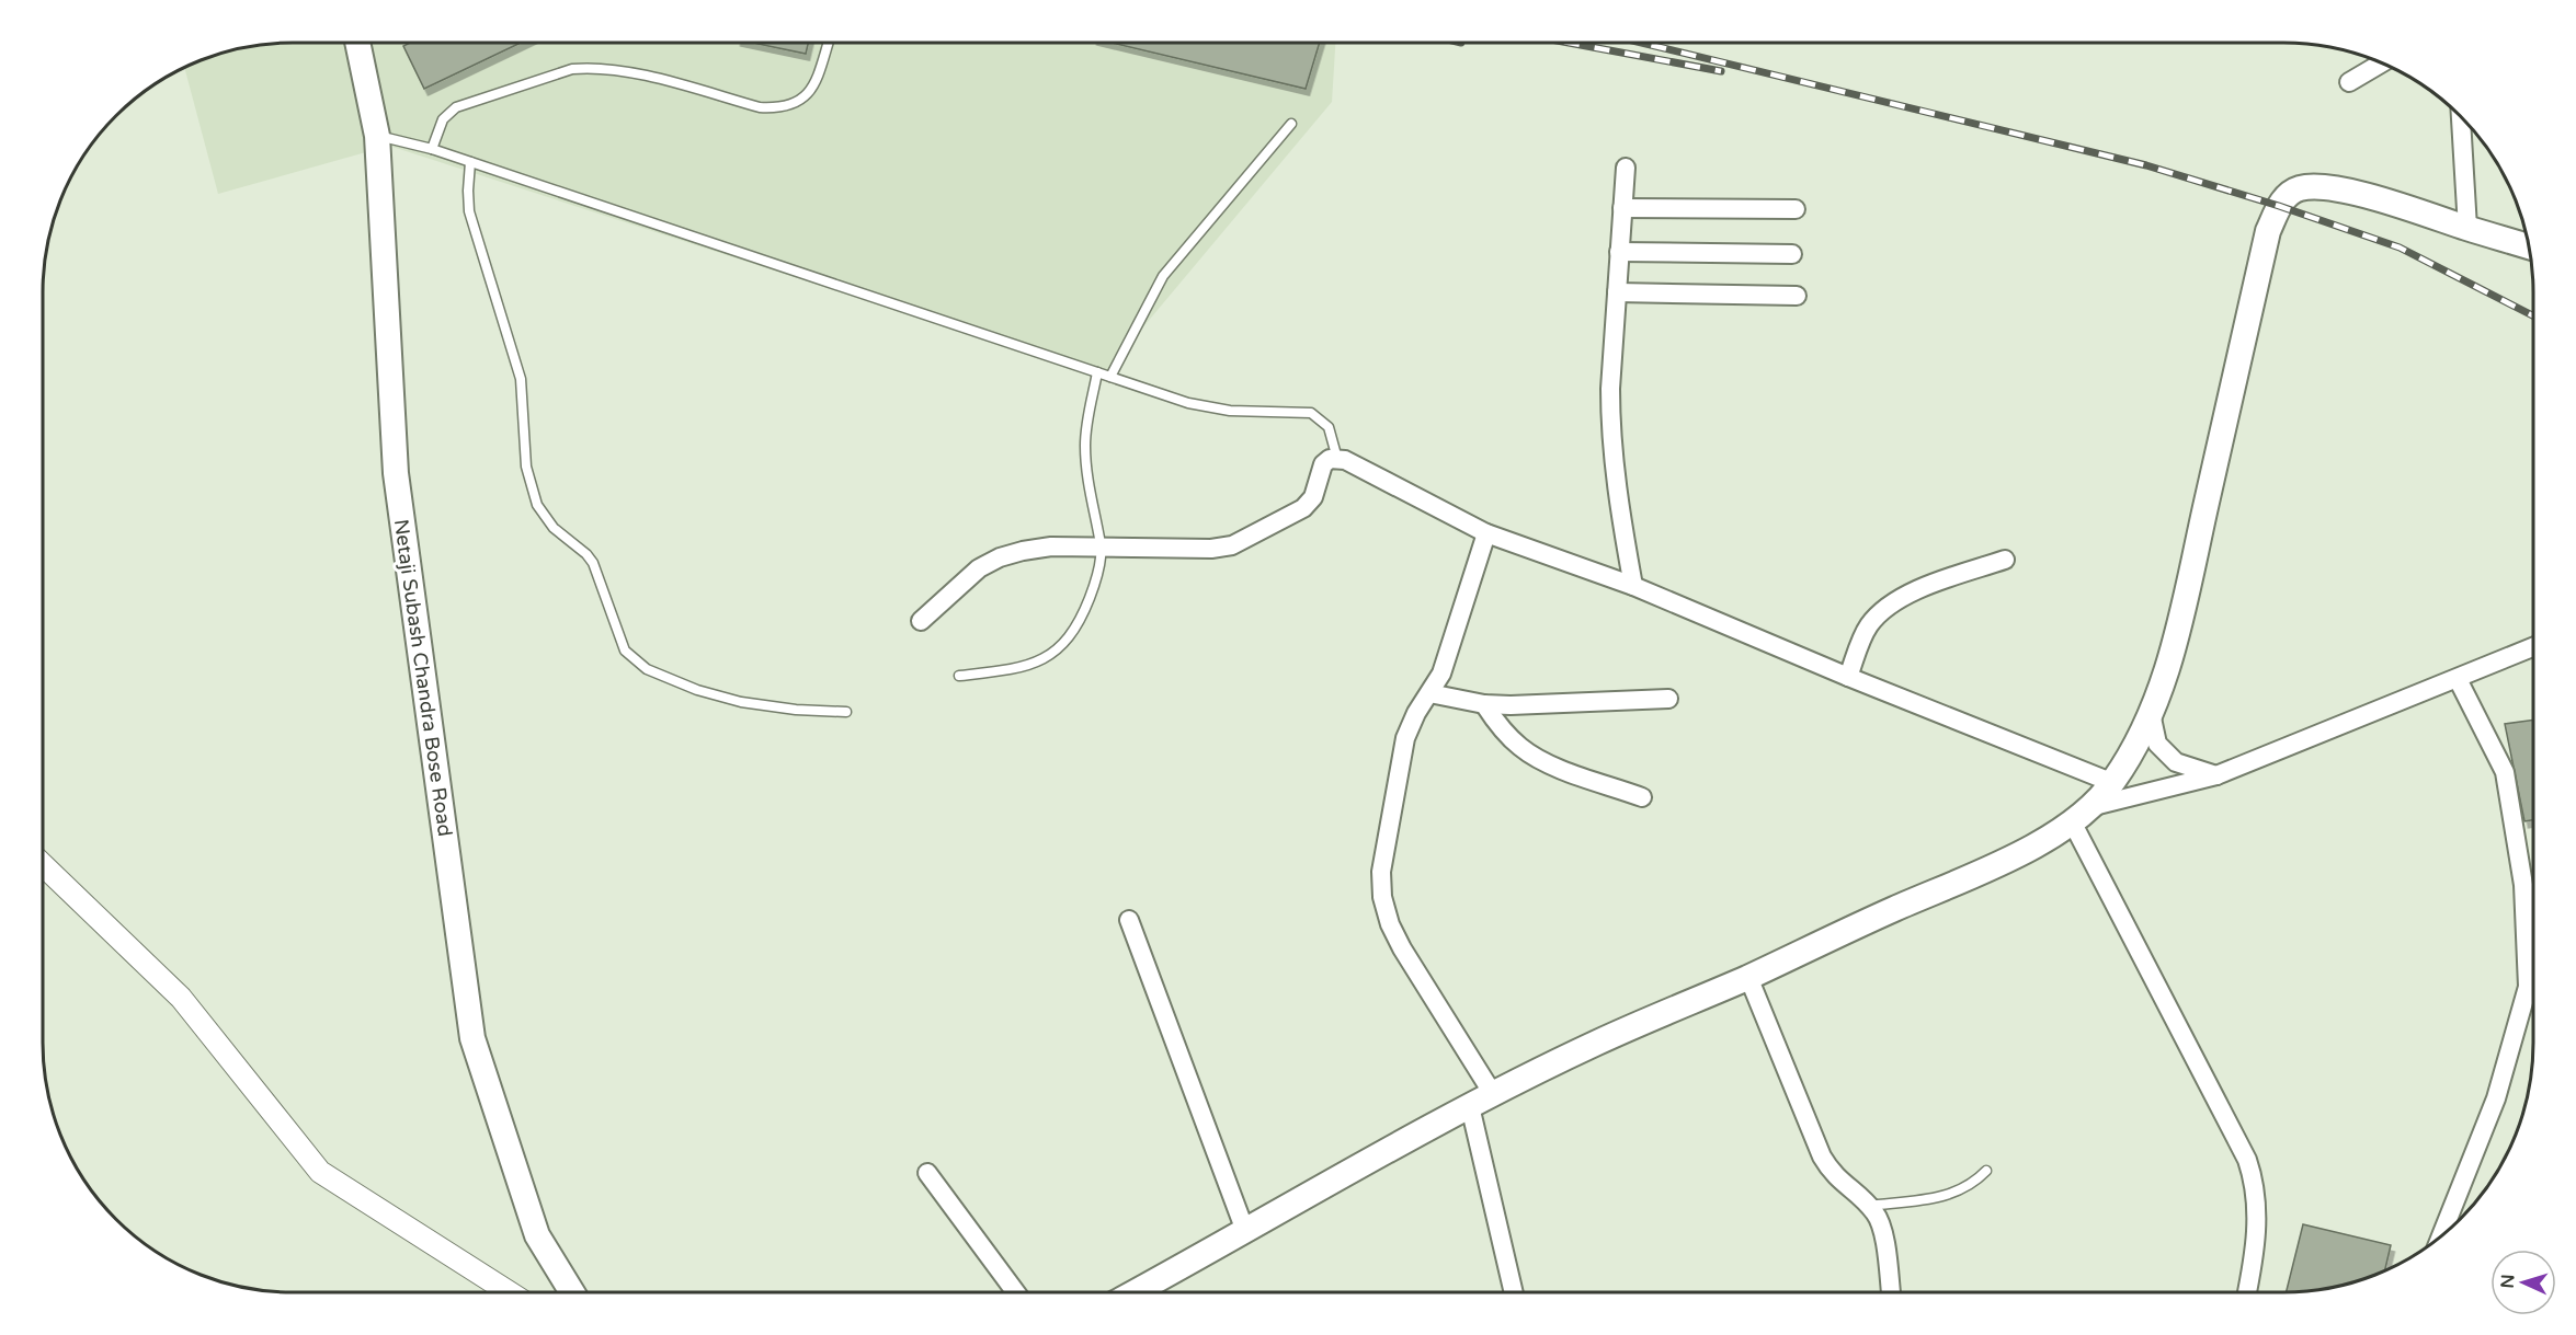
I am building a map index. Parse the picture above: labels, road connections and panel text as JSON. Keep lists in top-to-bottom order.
{
  "streets": {
    "main road": ["Netaji Subash Chandra Bose Road"]
  },
  "north": "left"
}
